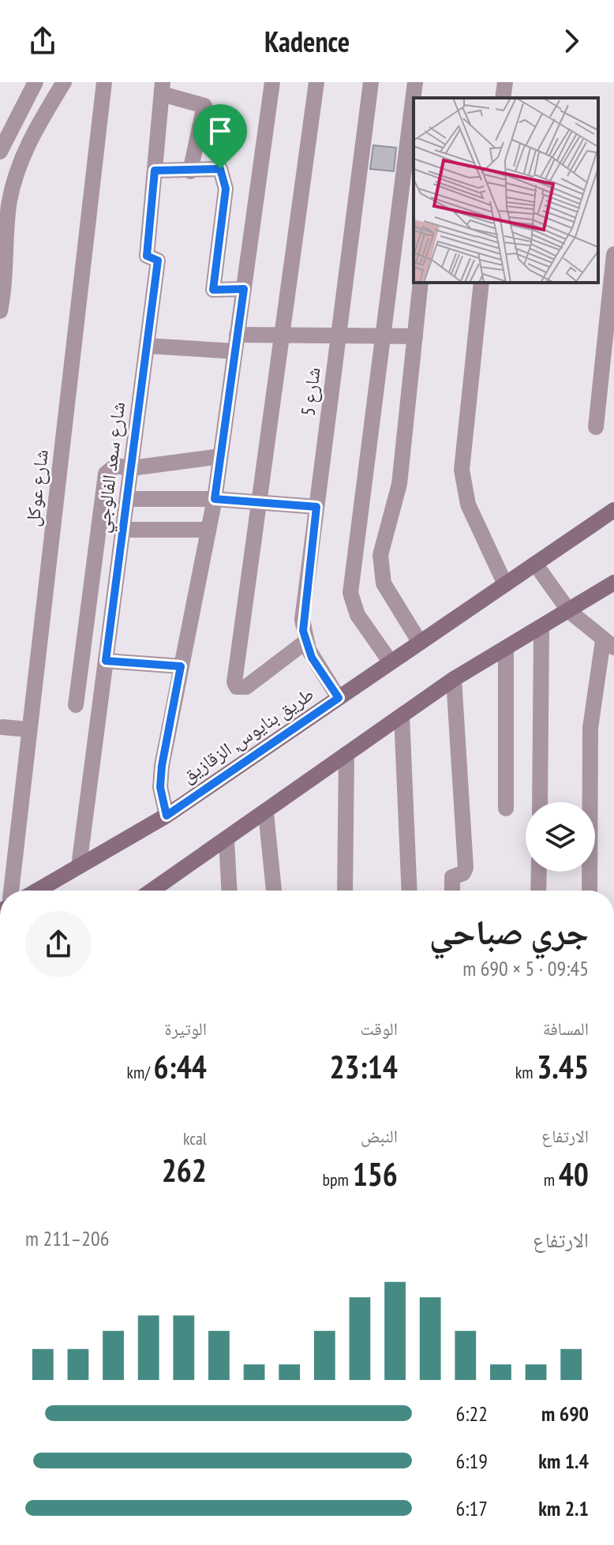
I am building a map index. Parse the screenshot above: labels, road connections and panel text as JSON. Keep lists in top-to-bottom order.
{
  "streets": {
    "main road": ["طريق بنايوس, الزقازيق"],
    "street": ["شارع 5", "شارع سعد الفالوجي", "شارع عوكل"]
  },
  "crossings": [
    ["شارع 5", "طريق بنايوس, الزقازيق"],
    ["شارع سعد الفالوجي", "طريق بنايوس, الزقازيق"]
  ],
  "page": {
    "header": "Kadence",
    "heading": ["جري صباحي", "09:45 · 5 × 690 m"],
    "stats": [
      ["المسافة", "3.45 km"],
      ["الوقت", "23:14"],
      ["الوتيرة", "6:44 /km"],
      ["الارتفاع", "40 m"],
      ["النبض", "156 bpm"],
      ["kcal", "262"]
    ],
    "chart": ["الارتفاع", "206–211 m"],
    "list": [
      {
        "name": "690 m",
        "note": "6:22"
      },
      {
        "name": "1.4 km",
        "note": "6:19"
      },
      {
        "name": "2.1 km",
        "note": "6:17"
      }
    ]
  }
}
